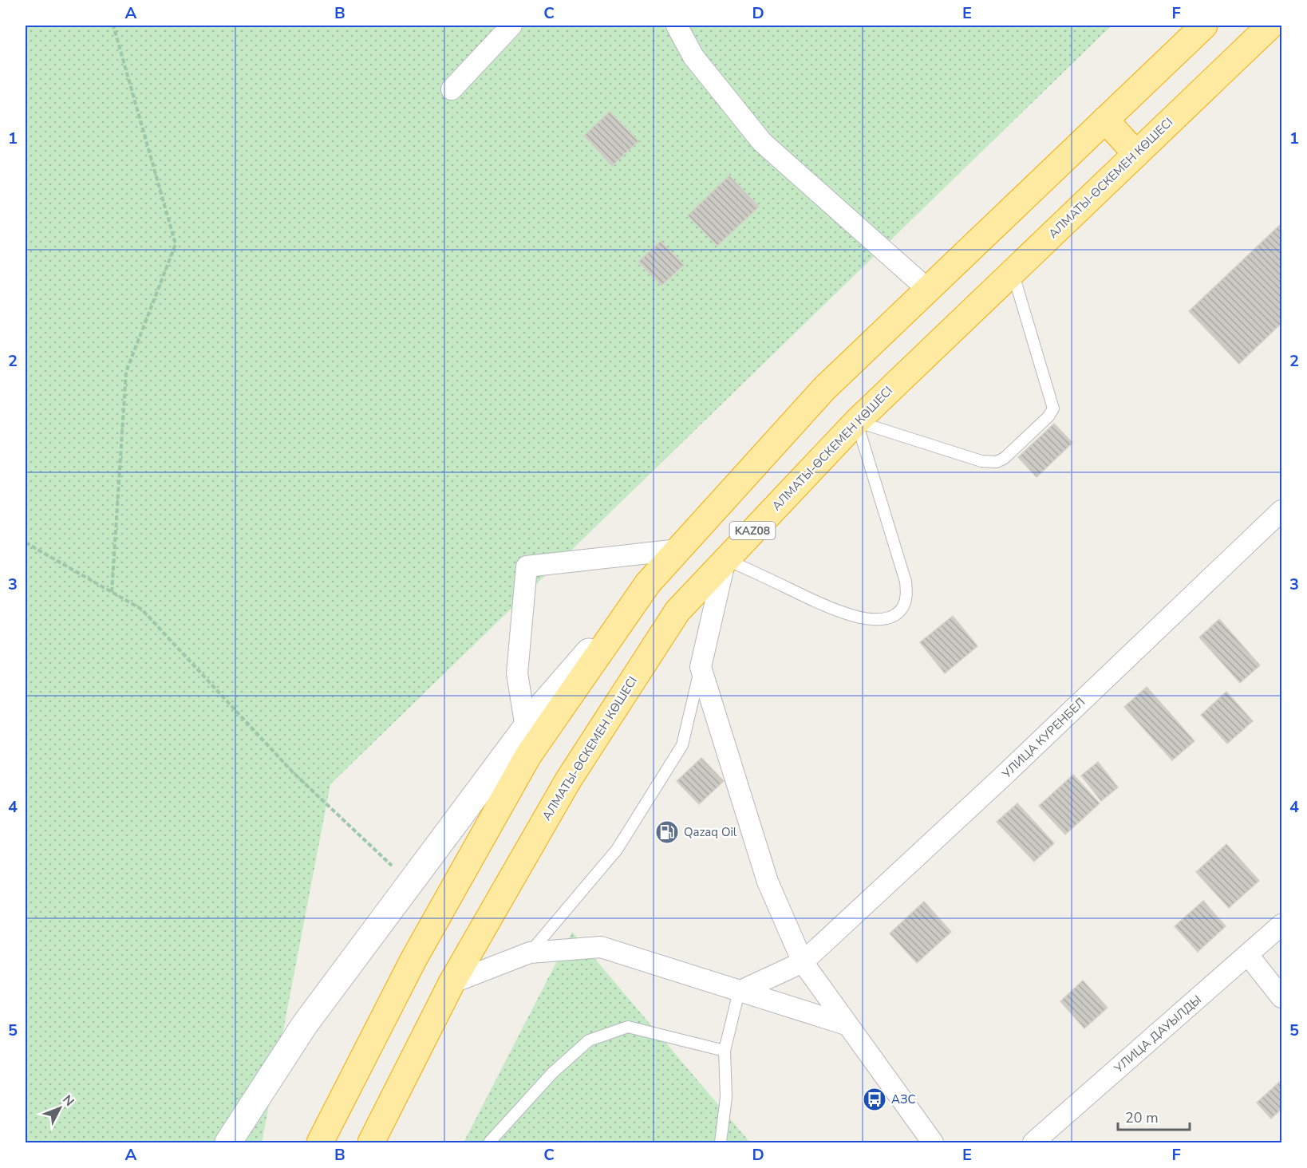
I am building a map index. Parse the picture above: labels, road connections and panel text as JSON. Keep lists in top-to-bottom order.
{
  "streets": {
    "highway": ["АЛМАТЫ-ӨСКЕМЕН КӨШЕСІ", "KAZ08"],
    "street": ["УЛИЦА КУРЕНБЕЛ", "УЛИЦА ДАУЫЛДЫ"]
  },
  "places": {
    "fuel station": ["Qazaq Oil"],
    "bus stop": ["АЗС"]
  },
  "scale_bar": "20 m",
  "north": "top right",
  "grid": {
    "columns": [
      "A",
      "B",
      "C",
      "D",
      "E",
      "F"
    ],
    "rows": [
      "1",
      "2",
      "3",
      "4",
      "5"
    ]
  }
}
